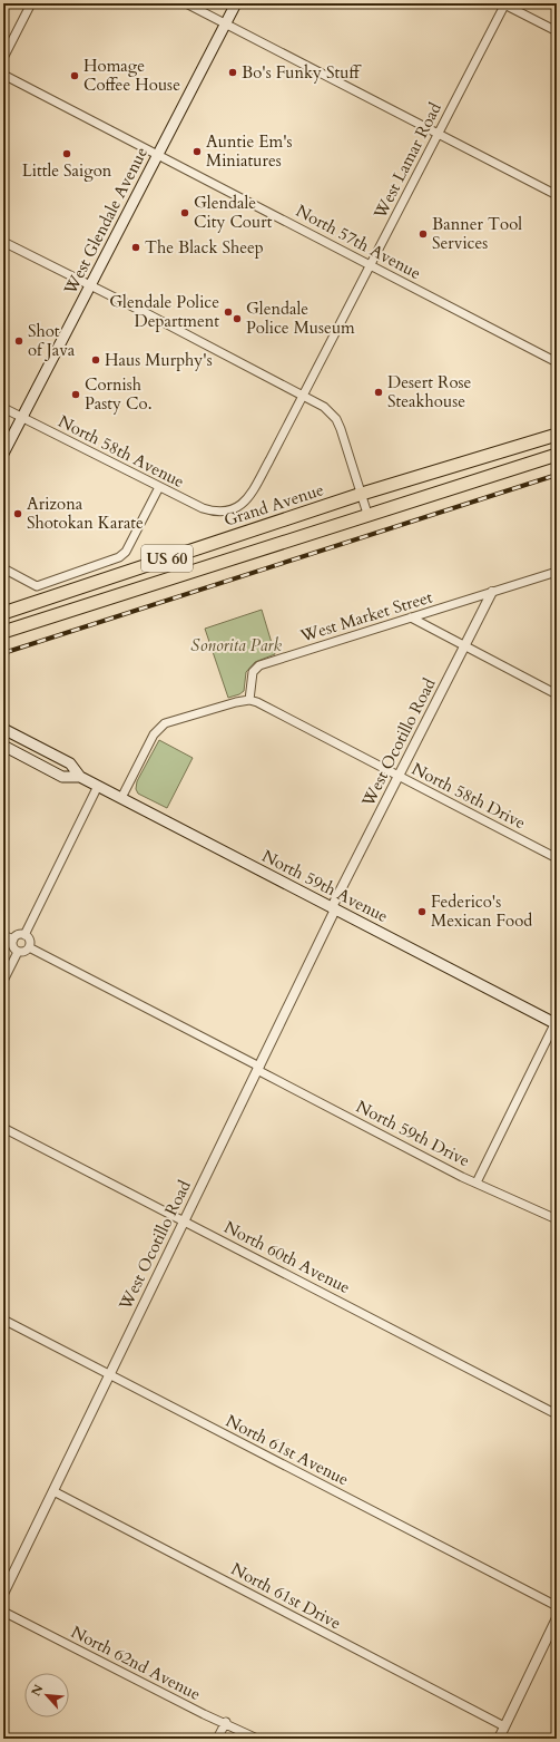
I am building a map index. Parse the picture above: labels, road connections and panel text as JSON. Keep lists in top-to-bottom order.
{
  "streets": {
    "highway": ["Grand Avenue", "US 60"],
    "main road": ["West Glendale Avenue", "North 59th Avenue"],
    "street": [
      "West Lamar Road",
      "North 57th Avenue",
      "North 58th Avenue",
      "West Market Street",
      "West Ocotillo Road",
      "North 58th Drive",
      "North 59th Drive",
      "North 60th Avenue",
      "North 61st Avenue",
      "North 61st Drive",
      "North 62nd Avenue"
    ]
  },
  "crossings": [
    ["West Lamar Road", "North 57th Avenue"],
    ["West Lamar Road", "North 58th Avenue"],
    ["West Glendale Avenue", "North 57th Avenue"],
    ["West Glendale Avenue", "North 58th Avenue"],
    ["West Market Street", "West Ocotillo Road"],
    ["West Market Street", "North 58th Drive"],
    ["West Ocotillo Road", "North 58th Drive"],
    ["West Ocotillo Road", "North 59th Avenue"],
    ["West Ocotillo Road", "North 59th Drive"],
    ["West Ocotillo Road", "North 60th Avenue"],
    ["West Ocotillo Road", "North 61st Avenue"],
    ["West Ocotillo Road", "North 61st Drive"]
  ],
  "parks": ["Sonorita Park"],
  "places": [
    "Bo's Funky Stuff",
    "Homage Coffee House",
    "Auntie Em's Miniatures",
    "Little Saigon",
    "Glendale City Court",
    "Banner Tool Services",
    "The Black Sheep",
    "Glendale Police Department",
    "Glendale Police Museum",
    "Shot of Java",
    "Haus Murphy's",
    "Desert Rose Steakhouse",
    "Cornish Pasty Co.",
    "Arizona Shotokan Karate",
    "Federico's Mexican Food"
  ],
  "north": "top left"
}
